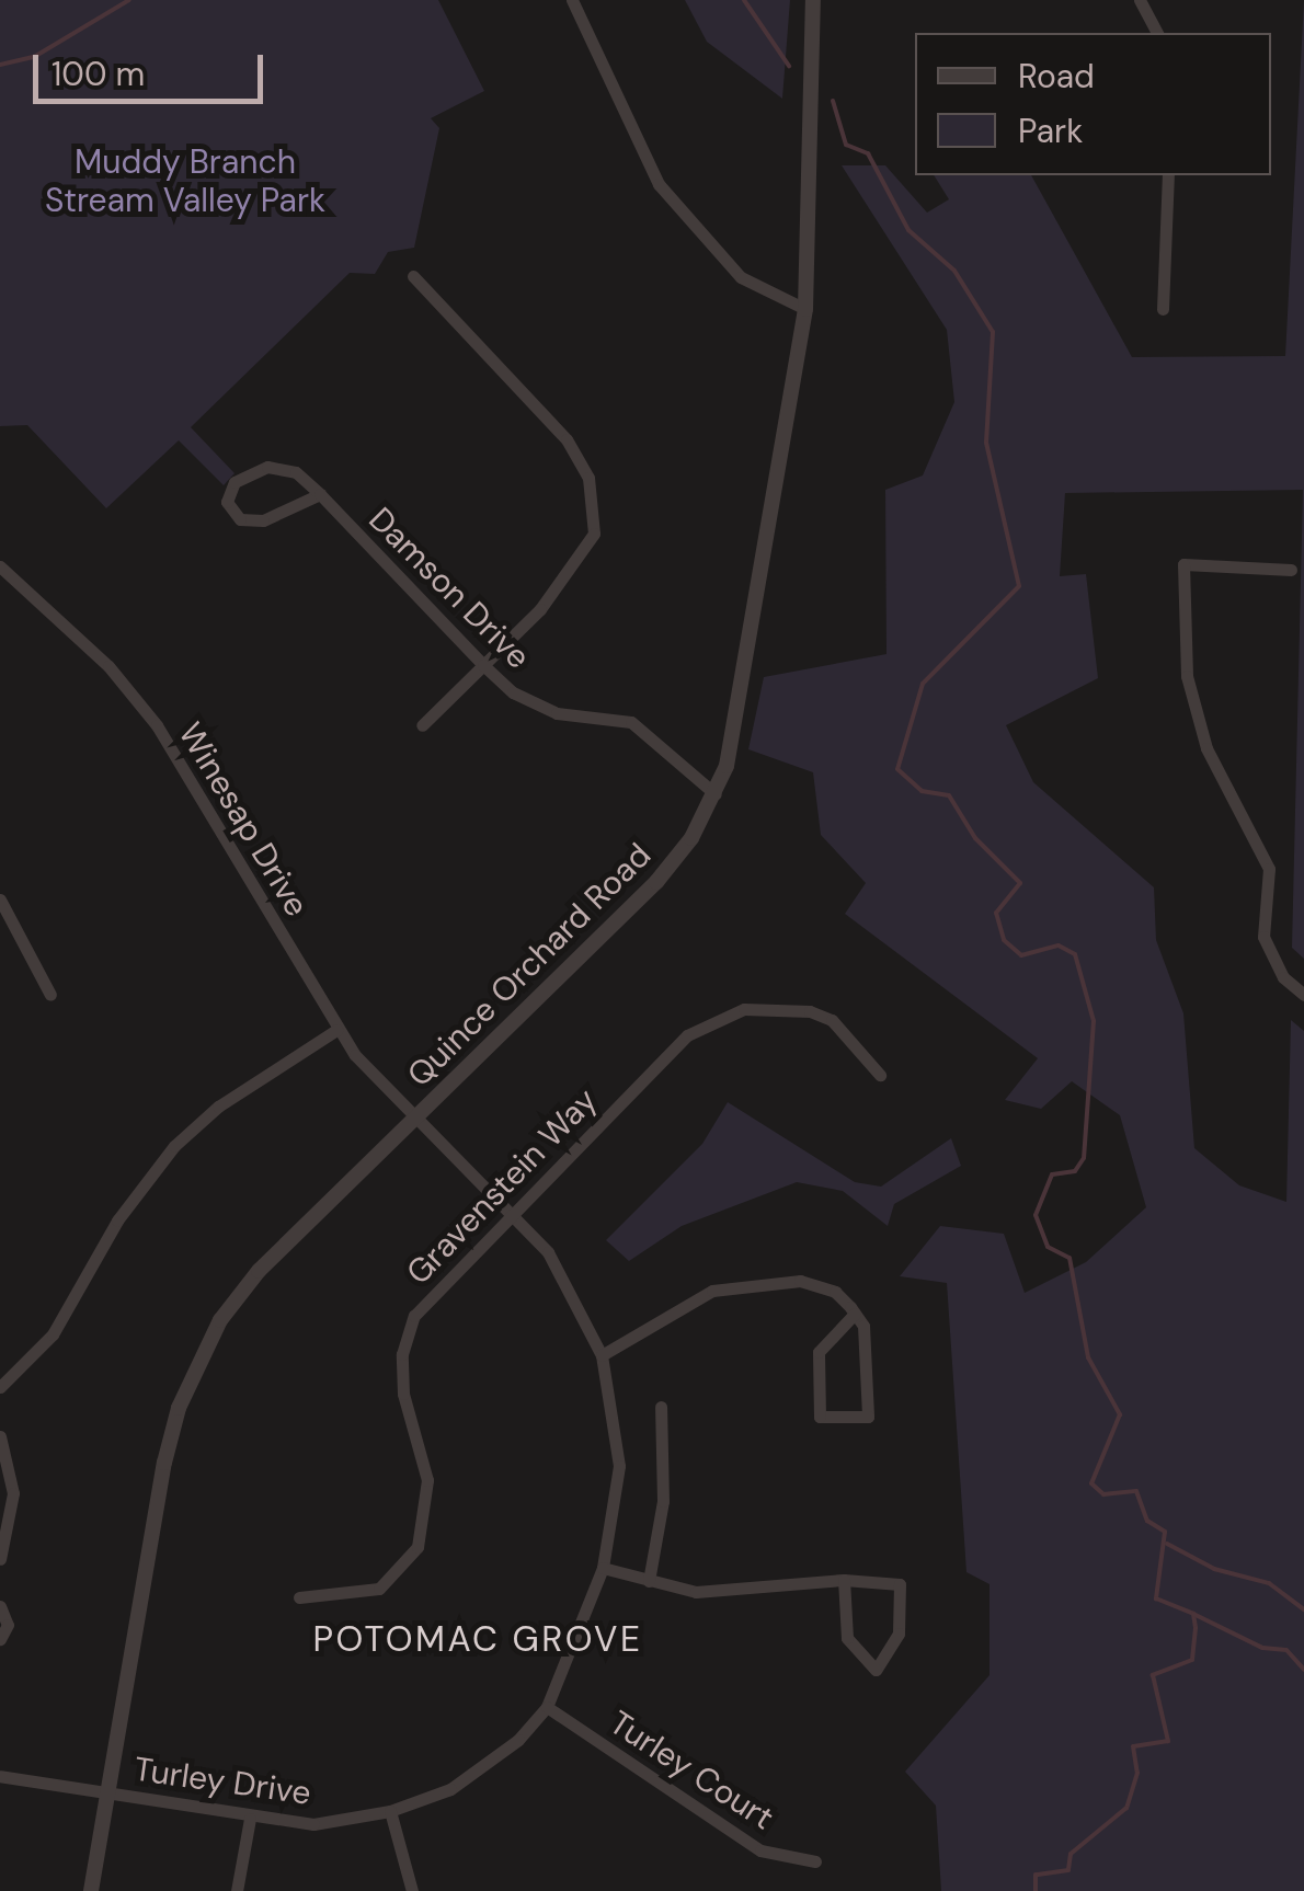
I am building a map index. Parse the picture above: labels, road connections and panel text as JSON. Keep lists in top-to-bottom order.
{
  "streets": {
    "street": [
      "Damson Drive",
      "Winesap Drive",
      "Quince Orchard Road",
      "Gravenstein Way",
      "Turley Court",
      "Turley Drive"
    ]
  },
  "crossings": [
    ["Damson Drive", "Quince Orchard Road"],
    ["Winesap Drive", "Quince Orchard Road"],
    ["Winesap Drive", "Turley Drive"],
    ["Quince Orchard Road", "Turley Drive"],
    ["Gravenstein Way", "Turley Drive"],
    ["Turley Court", "Turley Drive"]
  ],
  "districts": ["POTOMAC GROVE"],
  "parks": ["Muddy Branch Stream Valley Park"],
  "legend": ["Road", "Park"],
  "scale_bar": "100 m"
}
